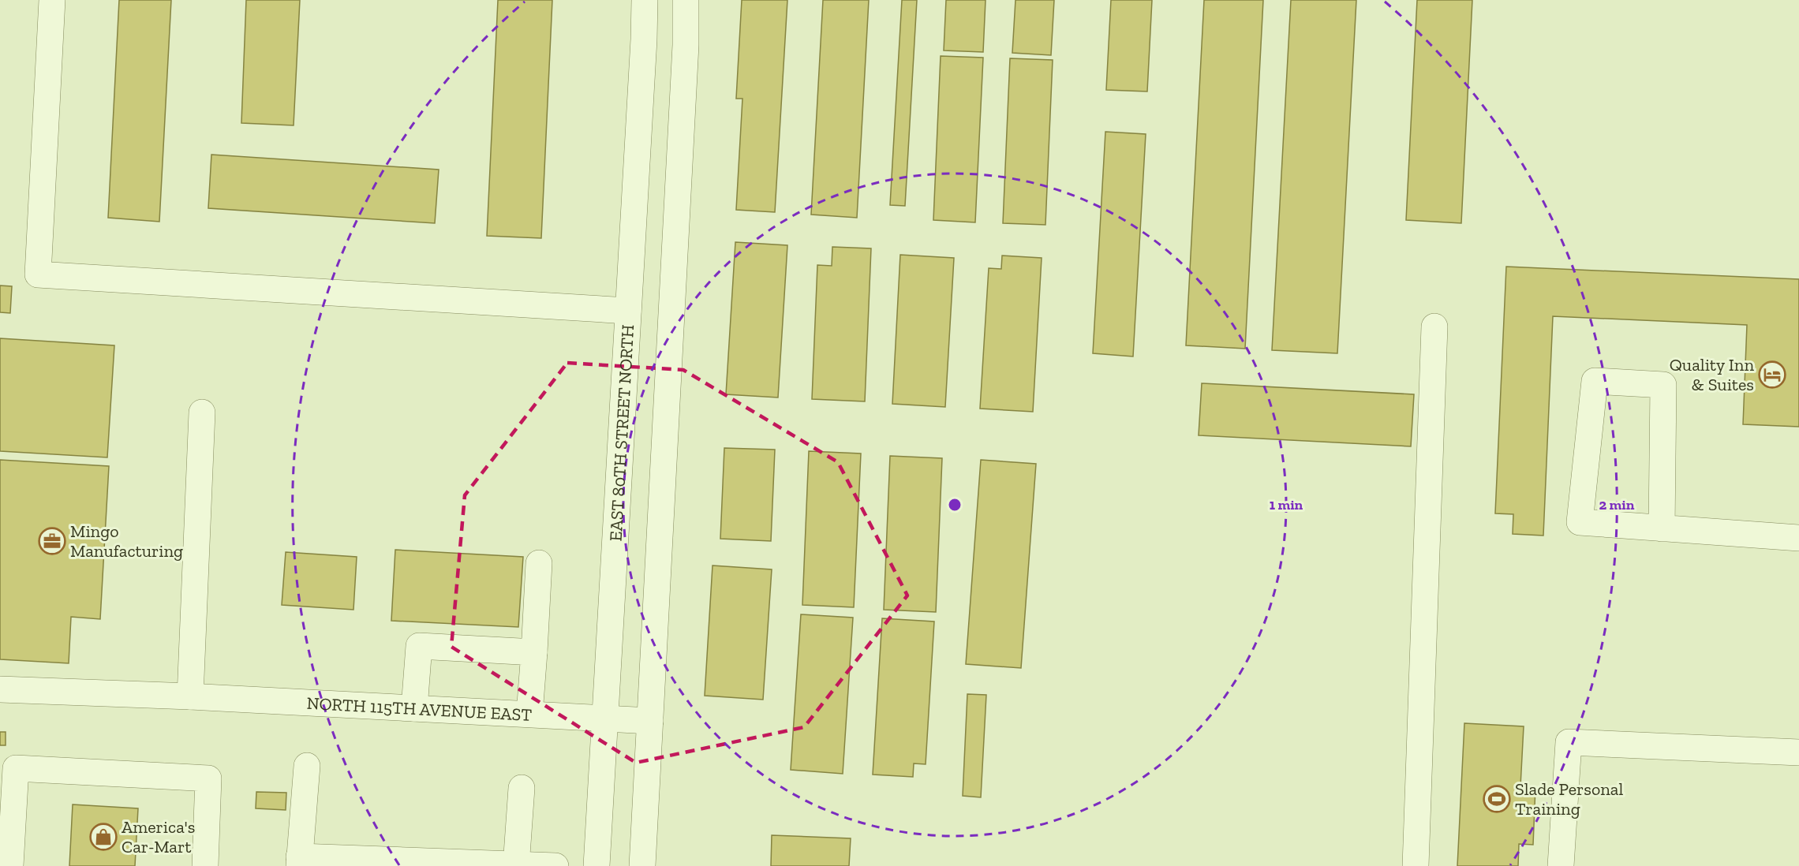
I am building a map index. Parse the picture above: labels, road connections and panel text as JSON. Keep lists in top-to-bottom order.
{
  "streets": {
    "street": ["EAST 80TH STREET NORTH", "NORTH 115TH AVENUE EAST"]
  },
  "crossings": [
    ["EAST 80TH STREET NORTH", "NORTH 115TH AVENUE EAST"]
  ],
  "places": {
    "hotel": ["Quality Inn & Suites"],
    "office": ["Mingo Manufacturing"],
    "sports": ["Slade Personal Training"],
    "shop": ["America's Car-Mart"]
  },
  "rings": ["1 min", "2 min"]
}
